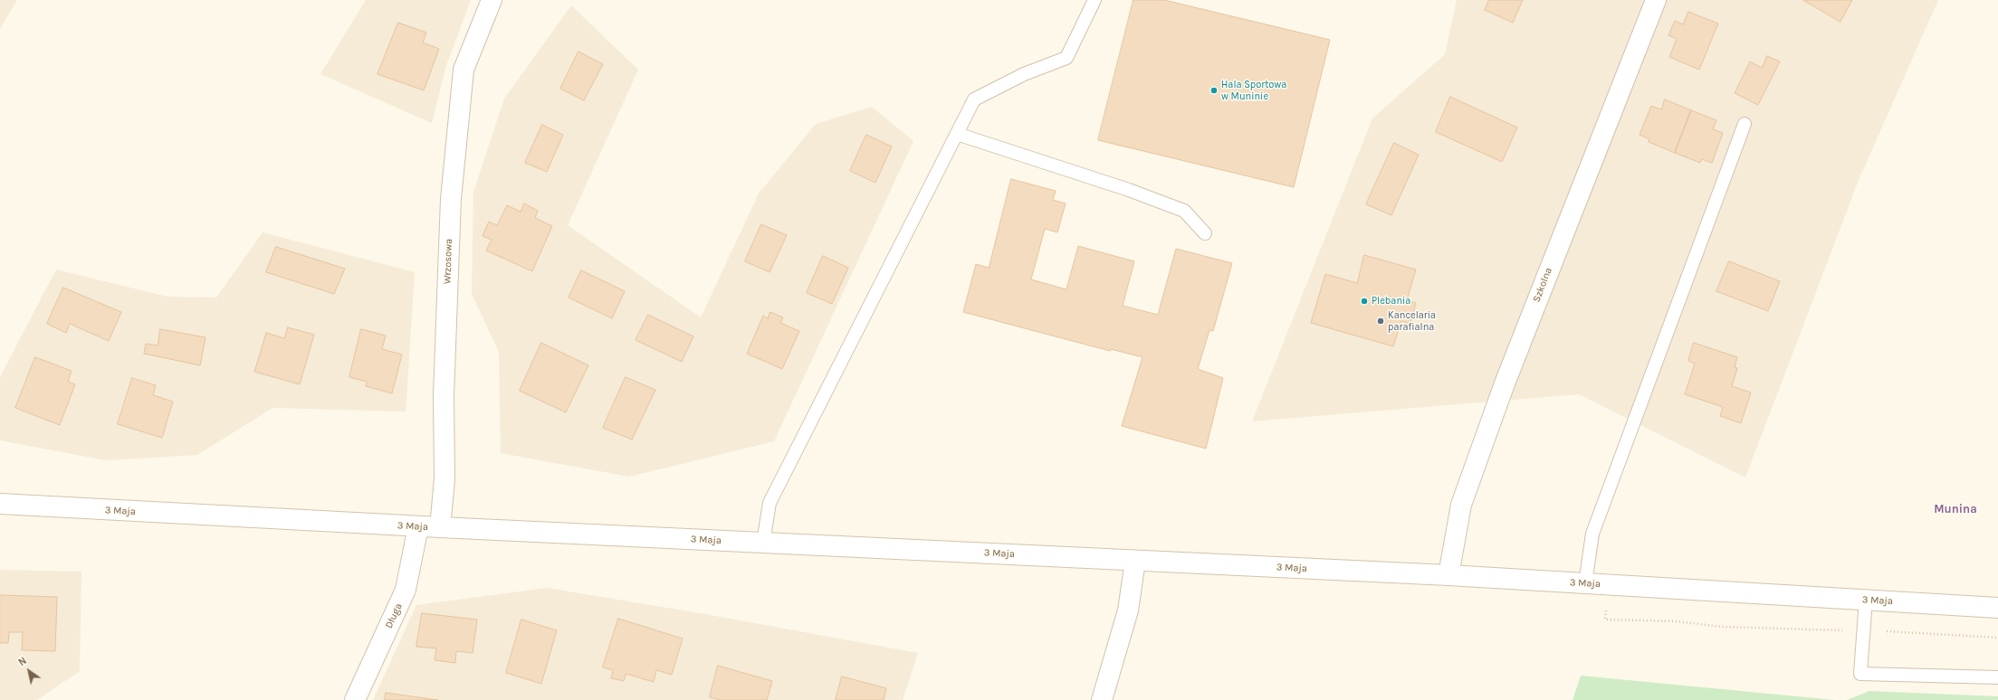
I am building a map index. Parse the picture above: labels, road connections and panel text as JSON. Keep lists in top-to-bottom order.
{
  "streets": {
    "street": [
      "Wrzosowa",
      "Szkolna",
      "3 Maja",
      "Długa"
    ]
  },
  "crossings": [
    ["Wrzosowa", "3 Maja"],
    ["Szkolna", "3 Maja"],
    ["3 Maja", "Długa"]
  ],
  "districts": ["Munina"],
  "places": ["Hala Sportowa w Muninie", "Plebania", "Kancelaria parafialna"],
  "north": "top left"
}
